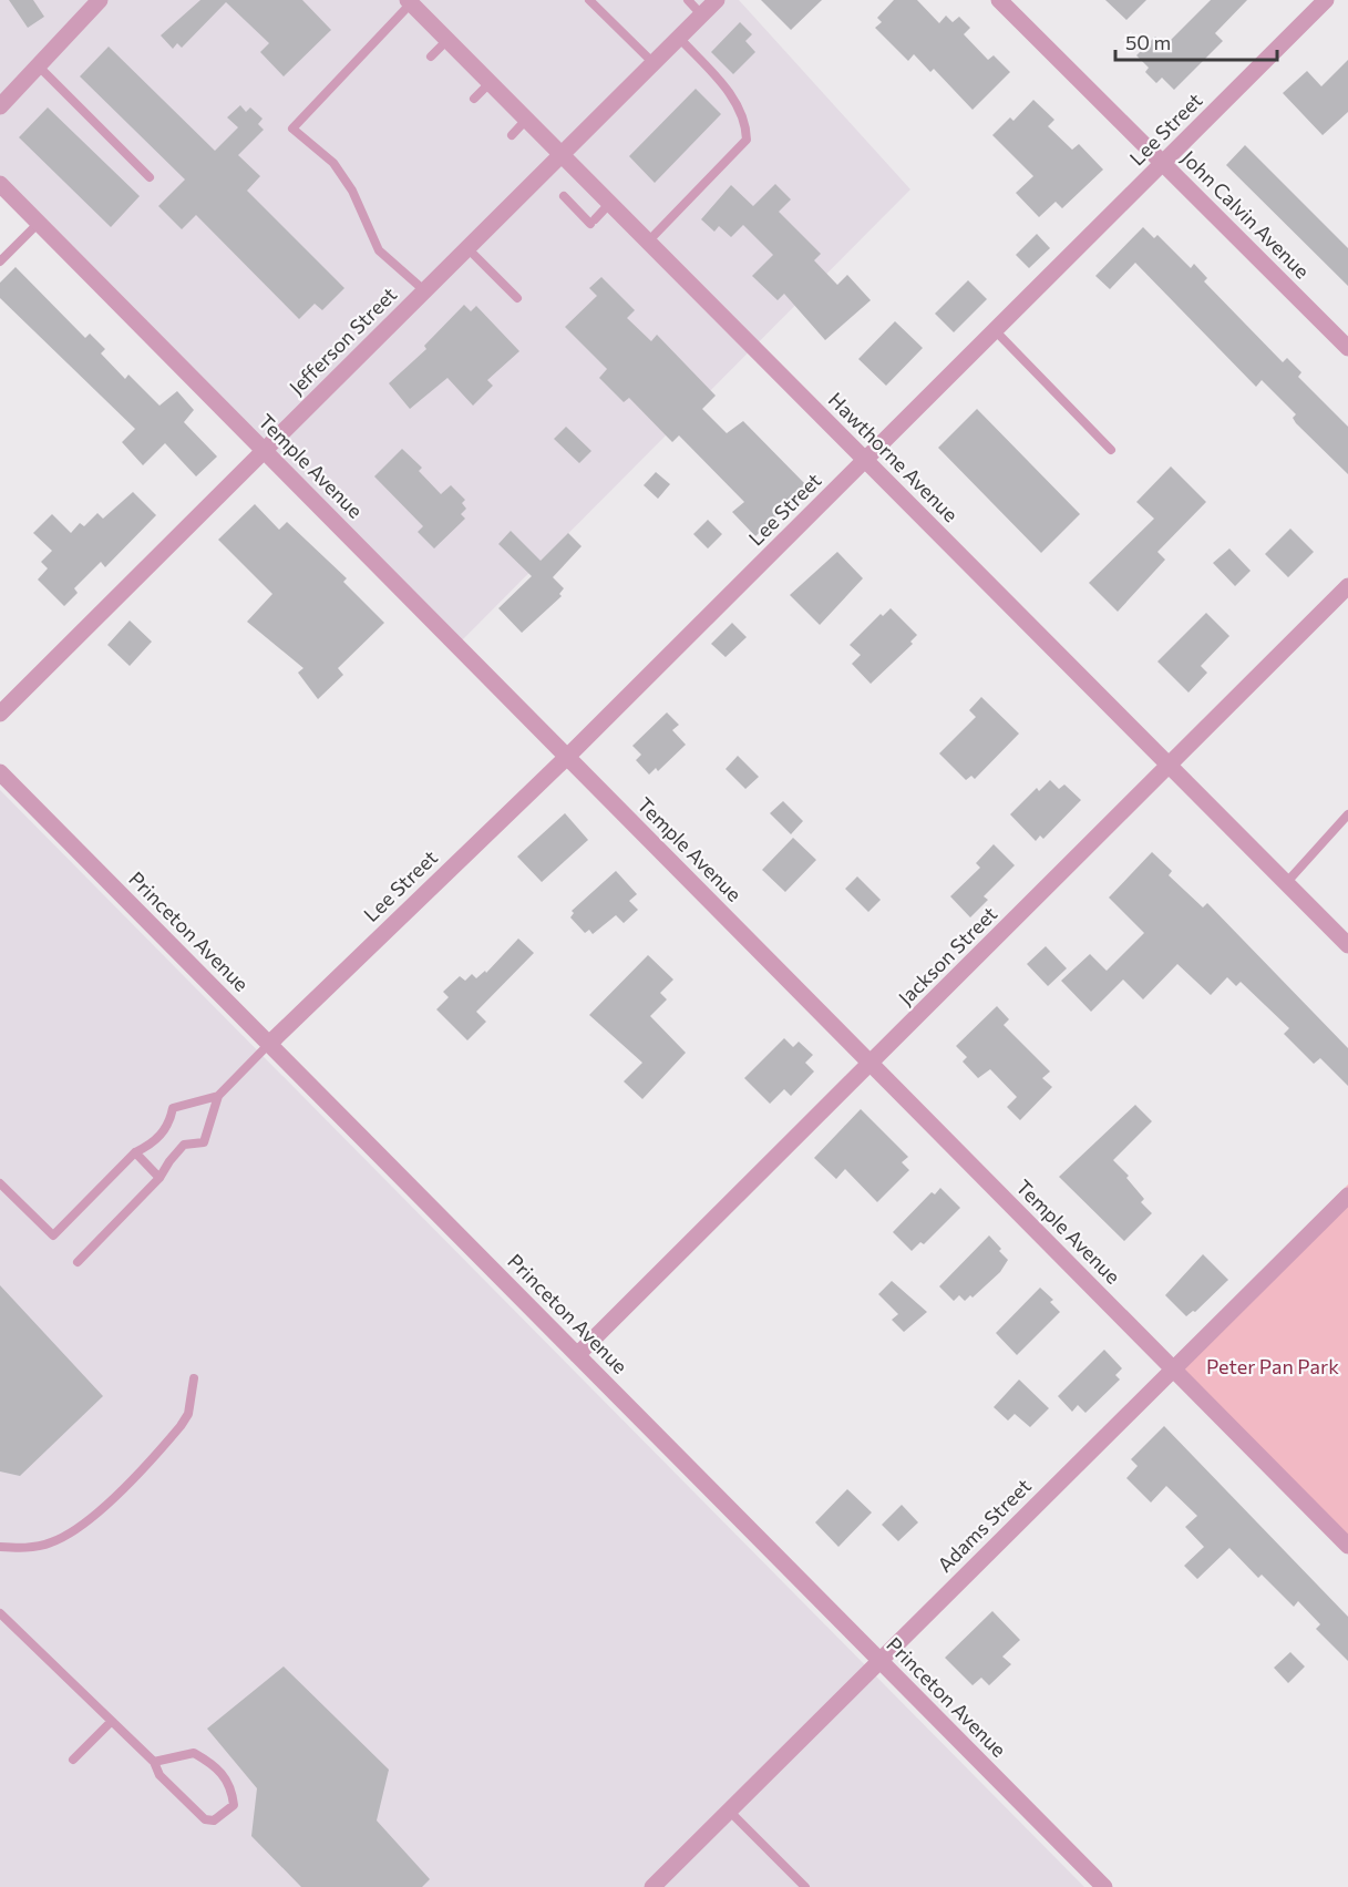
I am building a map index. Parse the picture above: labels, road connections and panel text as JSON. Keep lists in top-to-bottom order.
{
  "streets": {
    "street": [
      "Lee Street",
      "John Calvin Avenue",
      "Jefferson Street",
      "Hawthorne Avenue",
      "Temple Avenue",
      "Princeton Avenue",
      "Jackson Street",
      "Adams Street"
    ]
  },
  "crossings": [
    ["Lee Street", "John Calvin Avenue"],
    ["Lee Street", "Hawthorne Avenue"],
    ["Lee Street", "Temple Avenue"],
    ["Lee Street", "Princeton Avenue"],
    ["Jefferson Street", "Hawthorne Avenue"],
    ["Jefferson Street", "Temple Avenue"],
    ["Hawthorne Avenue", "Jackson Street"],
    ["Temple Avenue", "Jackson Street"],
    ["Temple Avenue", "Adams Street"],
    ["Princeton Avenue", "Jackson Street"],
    ["Princeton Avenue", "Adams Street"]
  ],
  "parks": ["Peter Pan Park"],
  "scale_bar": "50 m"
}
